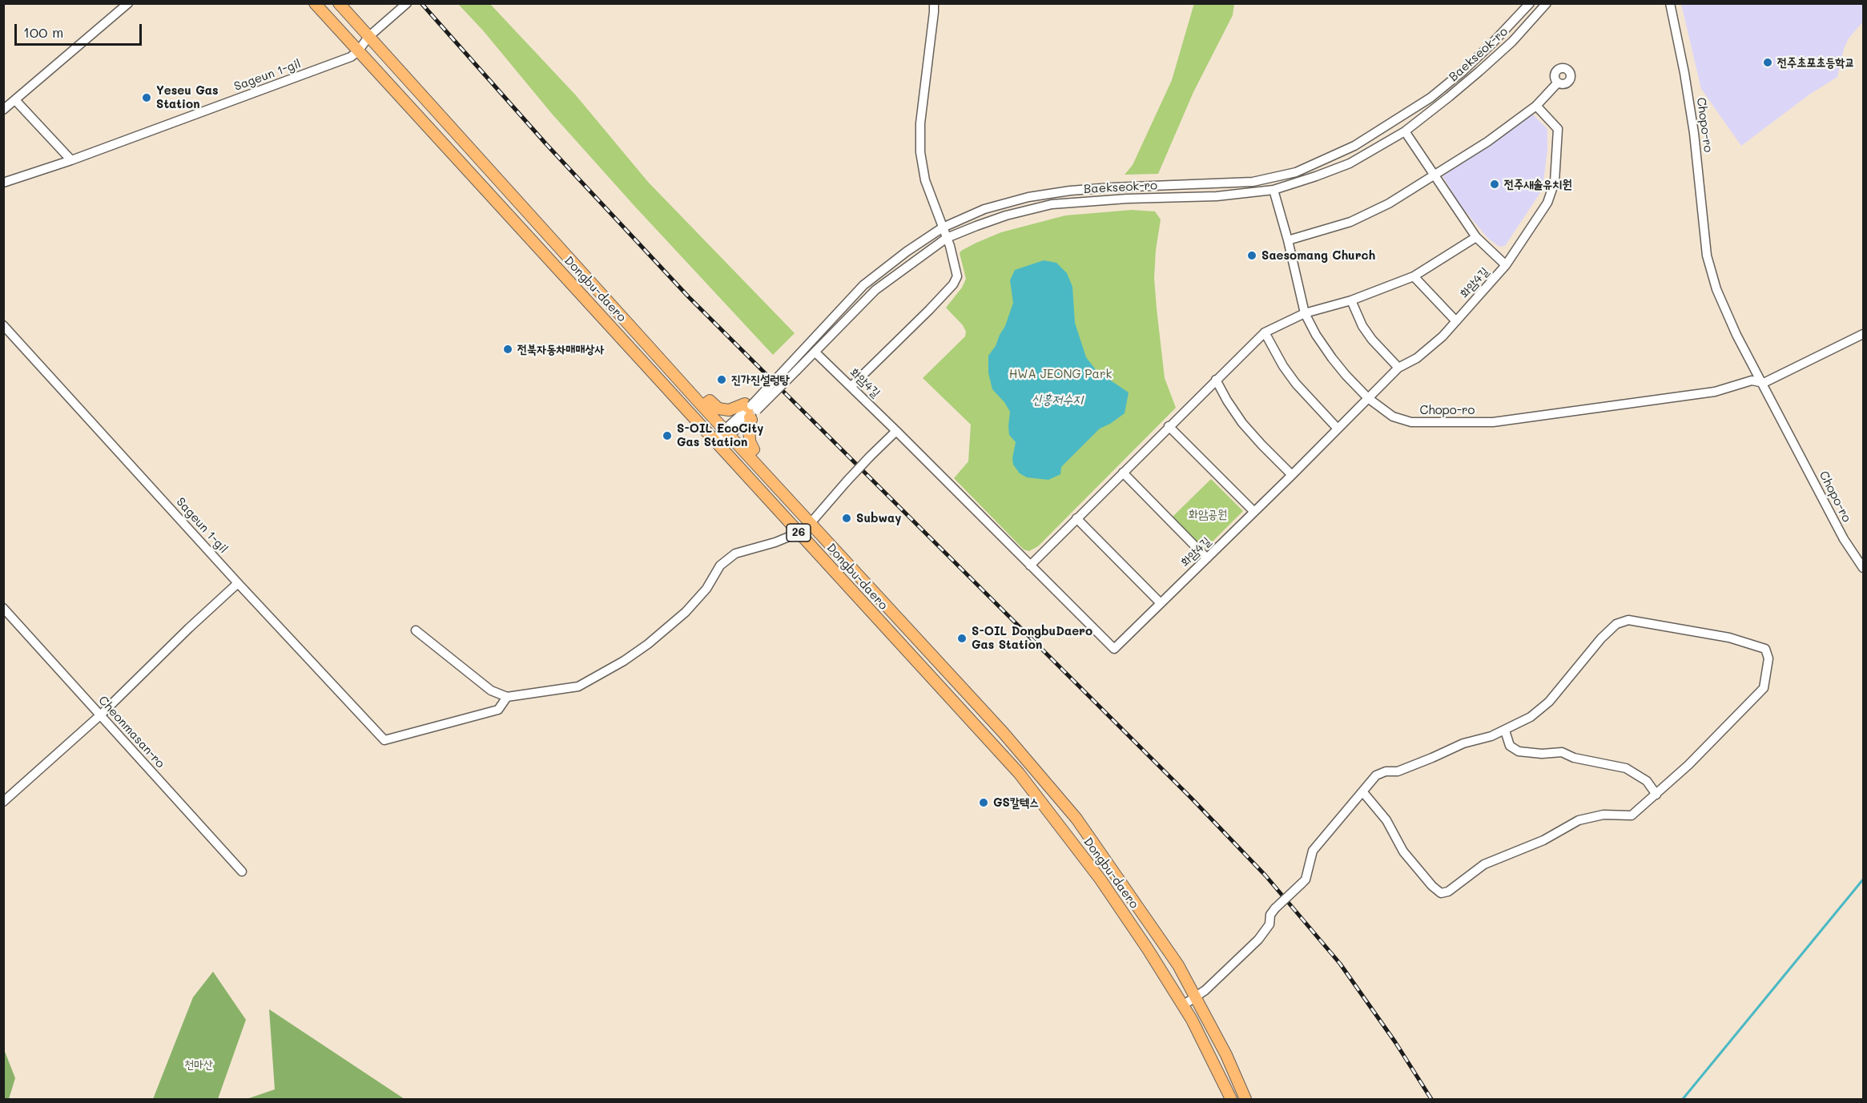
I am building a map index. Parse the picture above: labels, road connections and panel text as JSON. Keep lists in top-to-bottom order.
{
  "streets": {
    "main road": ["Dongbu-daero", "26"],
    "street": [
      "Baekseok-ro",
      "Sageun 1-gil",
      "Chopo-ro",
      "화암4길",
      "Cheonmasan-ro"
    ]
  },
  "crossings": [
    ["Baekseok-ro", "Chopo-ro"],
    ["Baekseok-ro", "화암4길"],
    ["Baekseok-ro", "Dongbu-daero"],
    ["Sageun 1-gil", "Dongbu-daero"],
    ["Chopo-ro", "화암4길"]
  ],
  "water": ["신흥저수지"],
  "parks": ["HWA JEONG Park", "화암공원", "천마산"],
  "places": [
    "전주초포초등학교",
    "Yeseu Gas Station",
    "전주새솔유치원",
    "Saesomang Church",
    "전북자동차매매상사",
    "진가진설렁탕",
    "S-OIL EcoCity Gas Station",
    "Subway",
    "S-OIL DongbuDaero Gas Station",
    "GS칼텍스"
  ],
  "scale_bar": "100 m"
}
